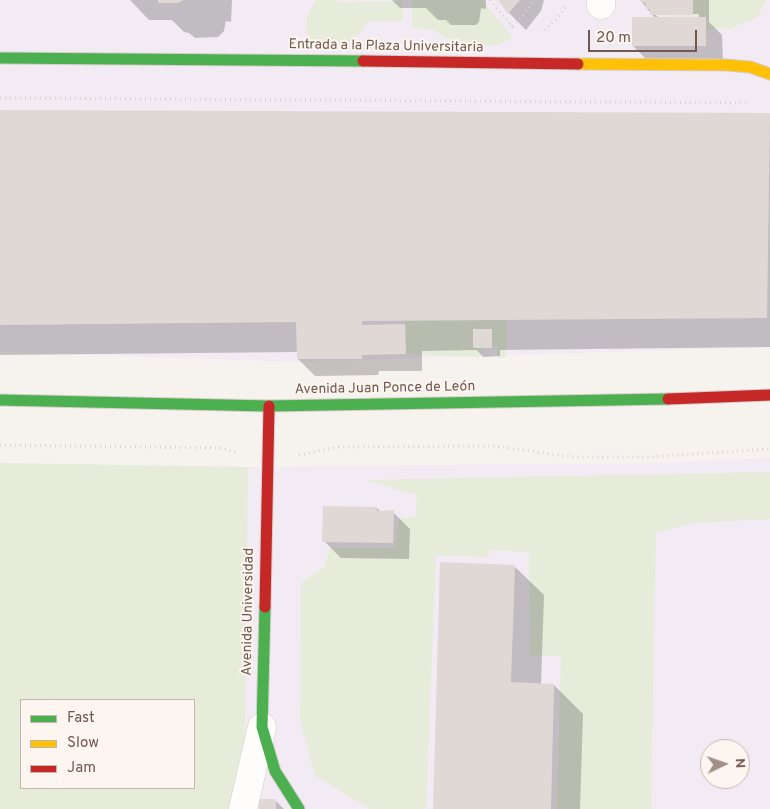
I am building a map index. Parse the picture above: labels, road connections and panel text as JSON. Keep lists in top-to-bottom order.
{
  "streets": {
    "street": ["Entrada a la Plaza Universitaria", "Avenida Juan Ponce de León", "Avenida Universidad"]
  },
  "crossings": [
    ["Avenida Juan Ponce de León", "Avenida Universidad"]
  ],
  "legend": ["Fast", "Slow", "Jam"],
  "scale_bar": "20 m",
  "north": "right"
}
